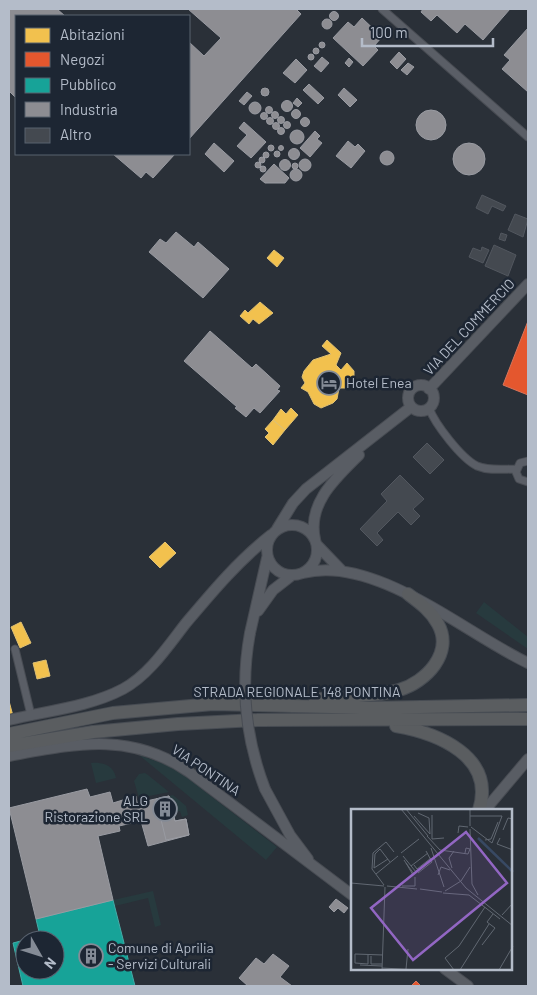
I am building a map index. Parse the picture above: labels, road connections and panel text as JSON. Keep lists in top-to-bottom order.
{
  "streets": {
    "highway": ["STRADA REGIONALE 148 PONTINA"],
    "street": ["VIA DEL COMMERCIO", "VIA PONTINA"]
  },
  "places": {
    "hotel": ["Hotel Enea"],
    "building": ["ALG Ristorazione SRL", "Comune di Aprilia - Servizi Culturali"]
  },
  "legend": [
    "Abitazioni",
    "Negozi",
    "Pubblico",
    "Industria",
    "Altro"
  ],
  "scale_bar": "100 m",
  "north": "bottom right"
}
